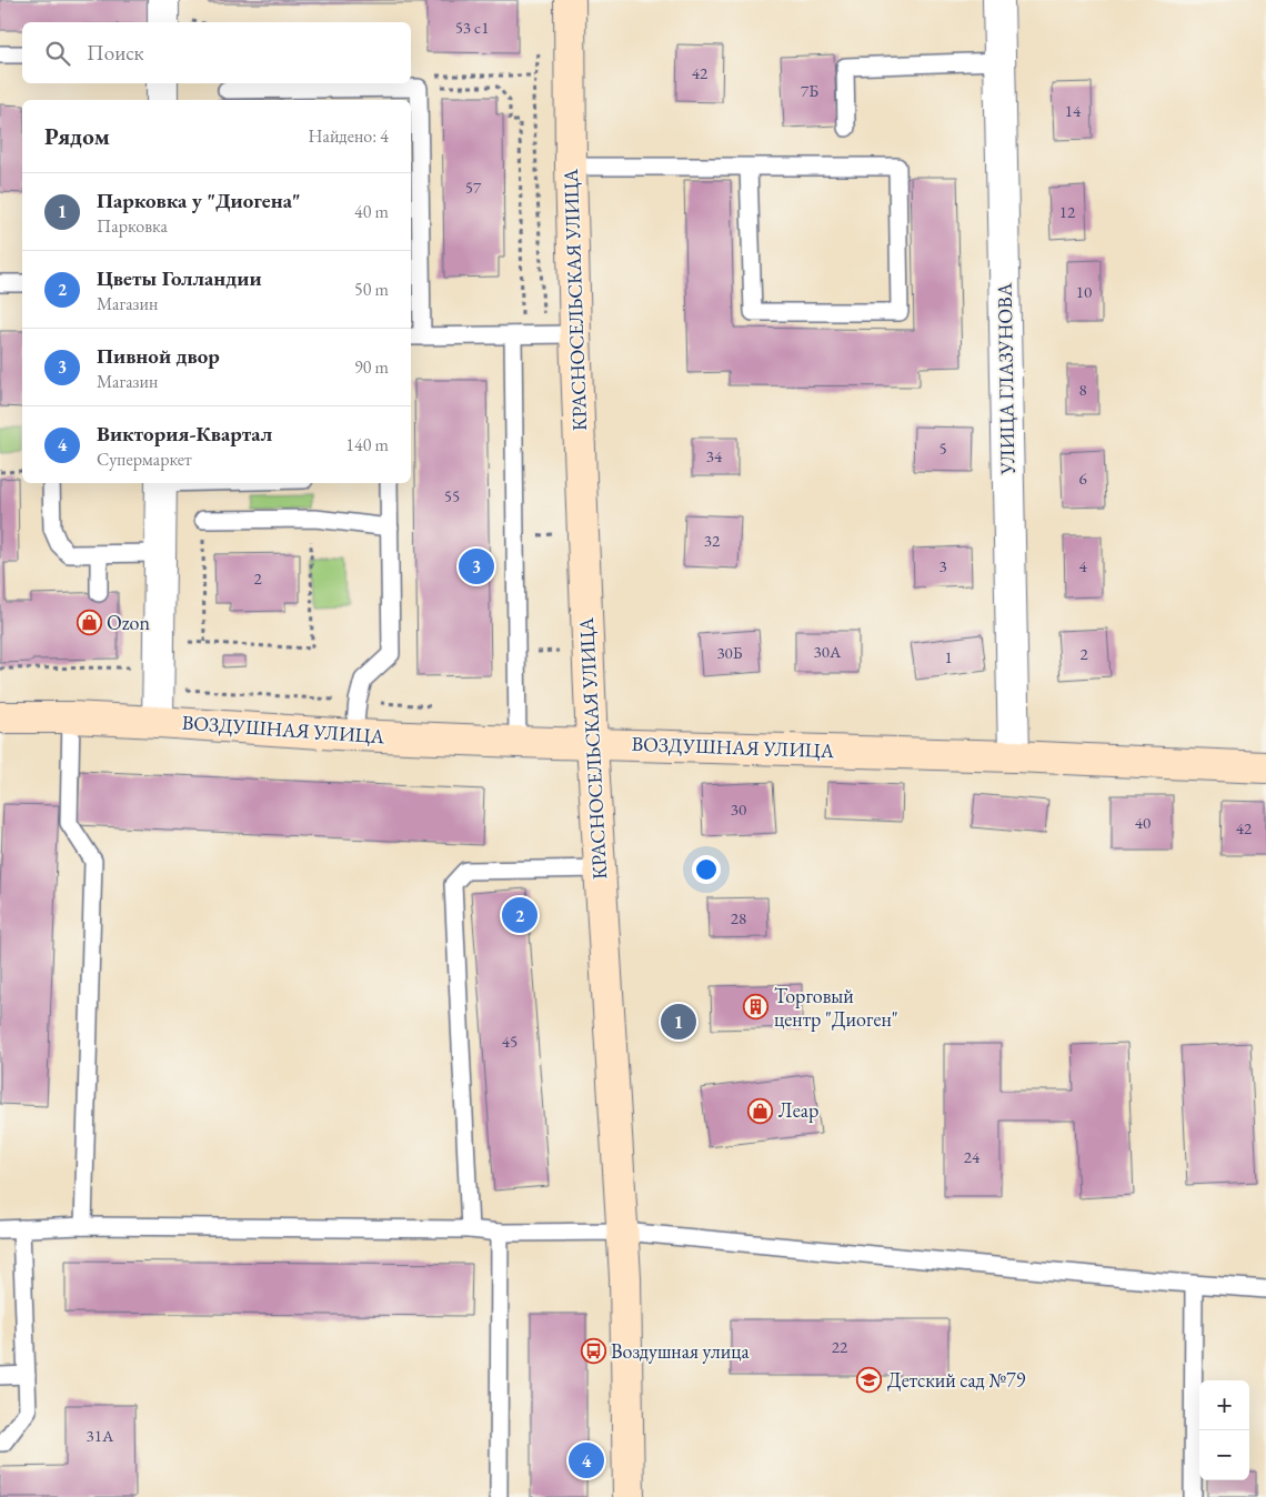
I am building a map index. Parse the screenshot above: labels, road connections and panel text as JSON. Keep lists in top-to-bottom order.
{
  "streets": {
    "main road": ["КРАСНОСЕЛЬСКАЯ УЛИЦА", "ВОЗДУШНАЯ УЛИЦА"],
    "street": ["УЛИЦА ГЛАЗУНОВА"]
  },
  "crossings": [
    ["КРАСНОСЕЛЬСКАЯ УЛИЦА", "ВОЗДУШНАЯ УЛИЦА"],
    ["УЛИЦА ГЛАЗУНОВА", "ВОЗДУШНАЯ УЛИЦА"]
  ],
  "places": {
    "shop": ["Ozon", "Леар"],
    "building": ["Торговый центр \"Диоген\""],
    "bus stop": ["Воздушная улица"],
    "school or university": ["Детский сад №79"]
  },
  "house_numbers": [
    "53 с1",
    "42",
    "7Б",
    "14",
    "57",
    "12",
    "10",
    "8",
    "5",
    "34",
    "6",
    "55",
    "32",
    "3",
    "4",
    "2",
    "30А",
    "30Б",
    "2",
    "1",
    "30",
    "40",
    "42",
    "28",
    "45",
    "24",
    "22",
    "31А"
  ],
  "page": {
    "search": "Поиск",
    "heading": ["Рядом", "Найдено: 4"],
    "list": [
      {
        "mark": "1",
        "name": "Парковка у \"Диогена\"",
        "note": "Парковка",
        "value": "40 m"
      },
      {
        "mark": "2",
        "name": "Цветы Голландии",
        "note": "Магазин",
        "value": "50 m"
      },
      {
        "mark": "3",
        "name": "Пивной двор",
        "note": "Магазин",
        "value": "90 m"
      },
      {
        "mark": "4",
        "name": "Виктория-Квартал",
        "note": "Супермаркет",
        "value": "140 m"
      }
    ],
    "pins": [
      "3",
      "2",
      "1",
      "4"
    ],
    "map_buttons": ["+", "−"]
  }
}
